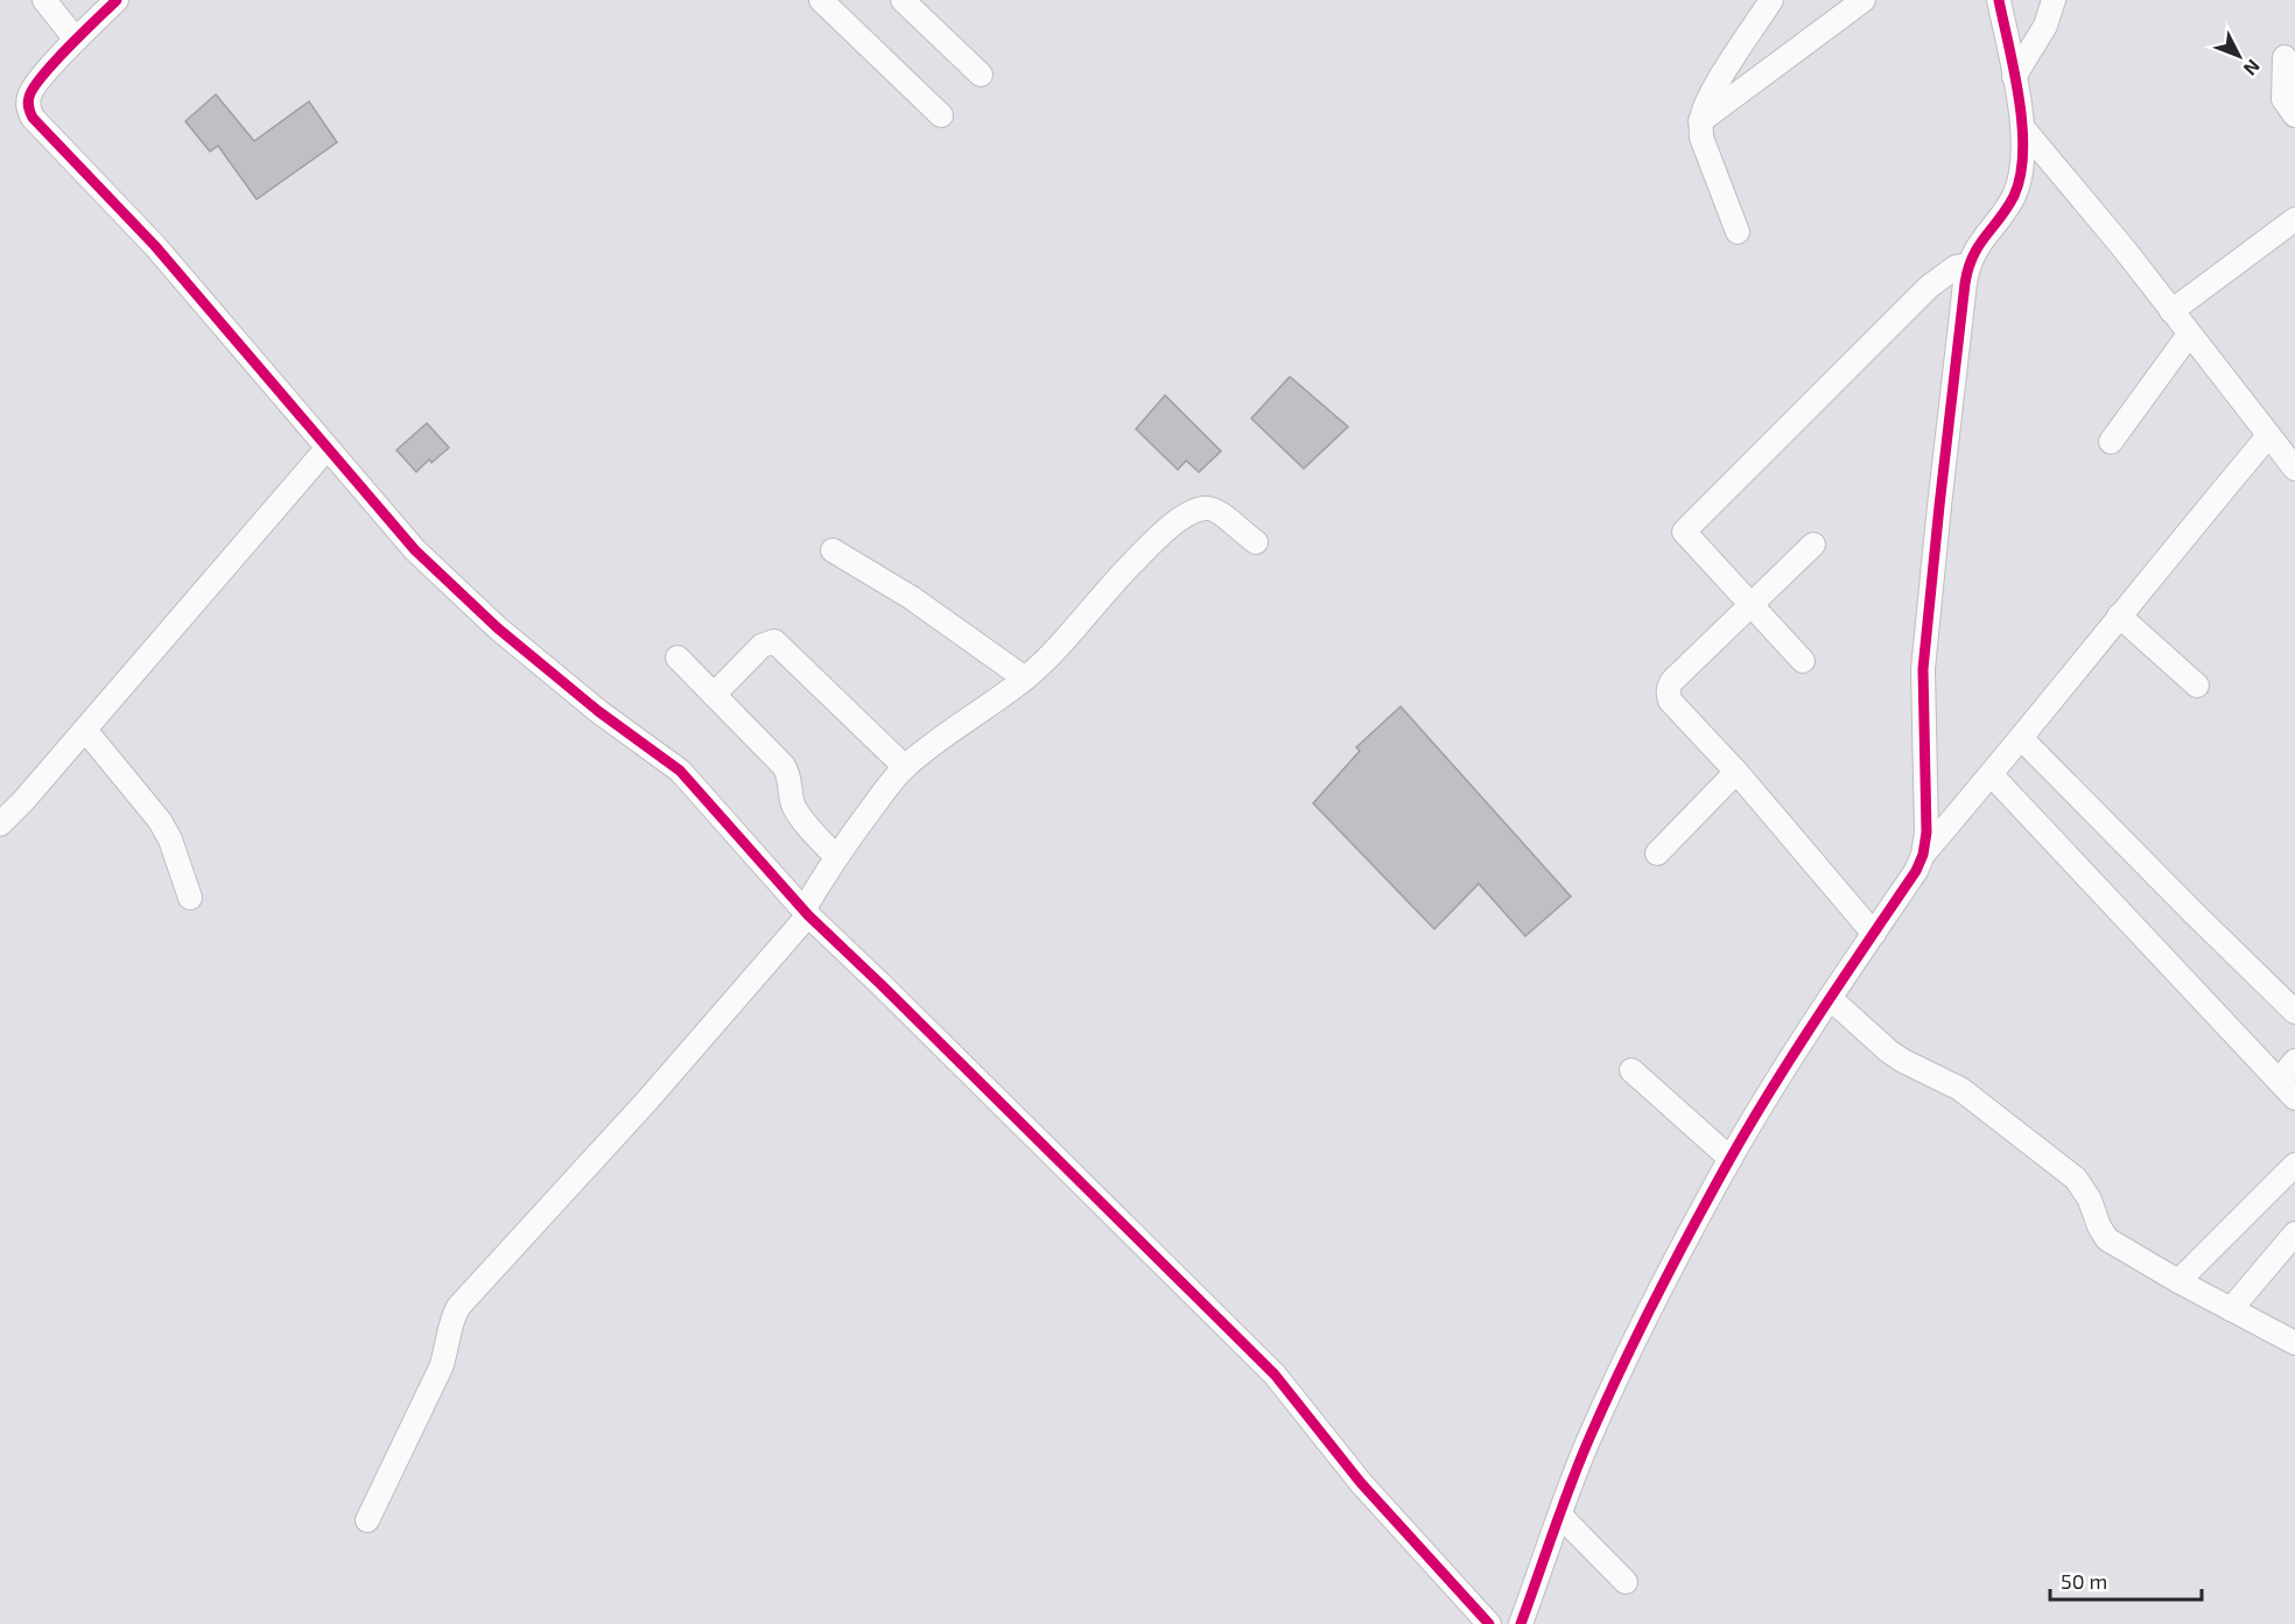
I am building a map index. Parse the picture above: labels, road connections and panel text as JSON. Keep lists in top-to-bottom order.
{
  "scale_bar": "50 m",
  "north": "bottom right"
}
